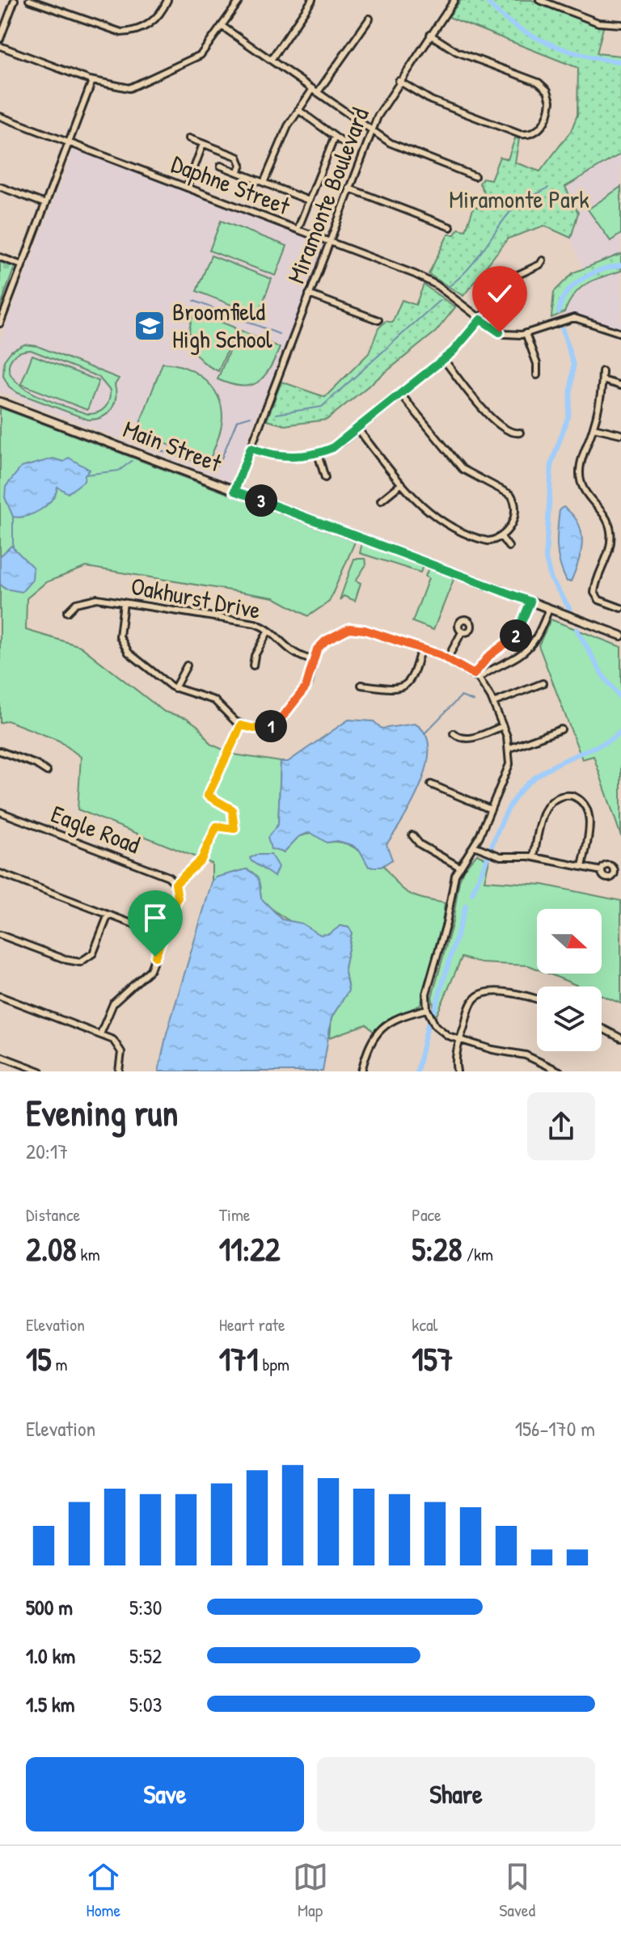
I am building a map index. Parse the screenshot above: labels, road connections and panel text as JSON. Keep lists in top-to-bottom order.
{
  "streets": {
    "main road": ["Main Street"],
    "street": [
      "Daphne Street",
      "Miramonte Boulevard",
      "Oakhurst Drive",
      "Eagle Road"
    ]
  },
  "crossings": [
    ["Daphne Street", "Miramonte Boulevard"],
    ["Miramonte Boulevard", "Main Street"]
  ],
  "parks": ["Miramonte Park"],
  "places": {
    "school or university": ["Broomfield High School"]
  },
  "north": "right",
  "page": {
    "pins": ["3", "2", "1"],
    "heading": ["Evening run", "20:17"],
    "stats": [
      ["Distance", "2.08 km"],
      ["Time", "11:22"],
      ["Pace", "5:28 /km"],
      ["Elevation", "15 m"],
      ["Heart rate", "171 bpm"],
      ["kcal", "157"]
    ],
    "chart": ["Elevation", "156–170 m"],
    "list": [
      {
        "name": "500 m",
        "note": "5:30"
      },
      {
        "name": "1.0 km",
        "note": "5:52"
      },
      {
        "name": "1.5 km",
        "note": "5:03"
      }
    ],
    "buttons": ["Save", "Share"],
    "tabs": ["Home", "Map", "Saved"]
  }
}
